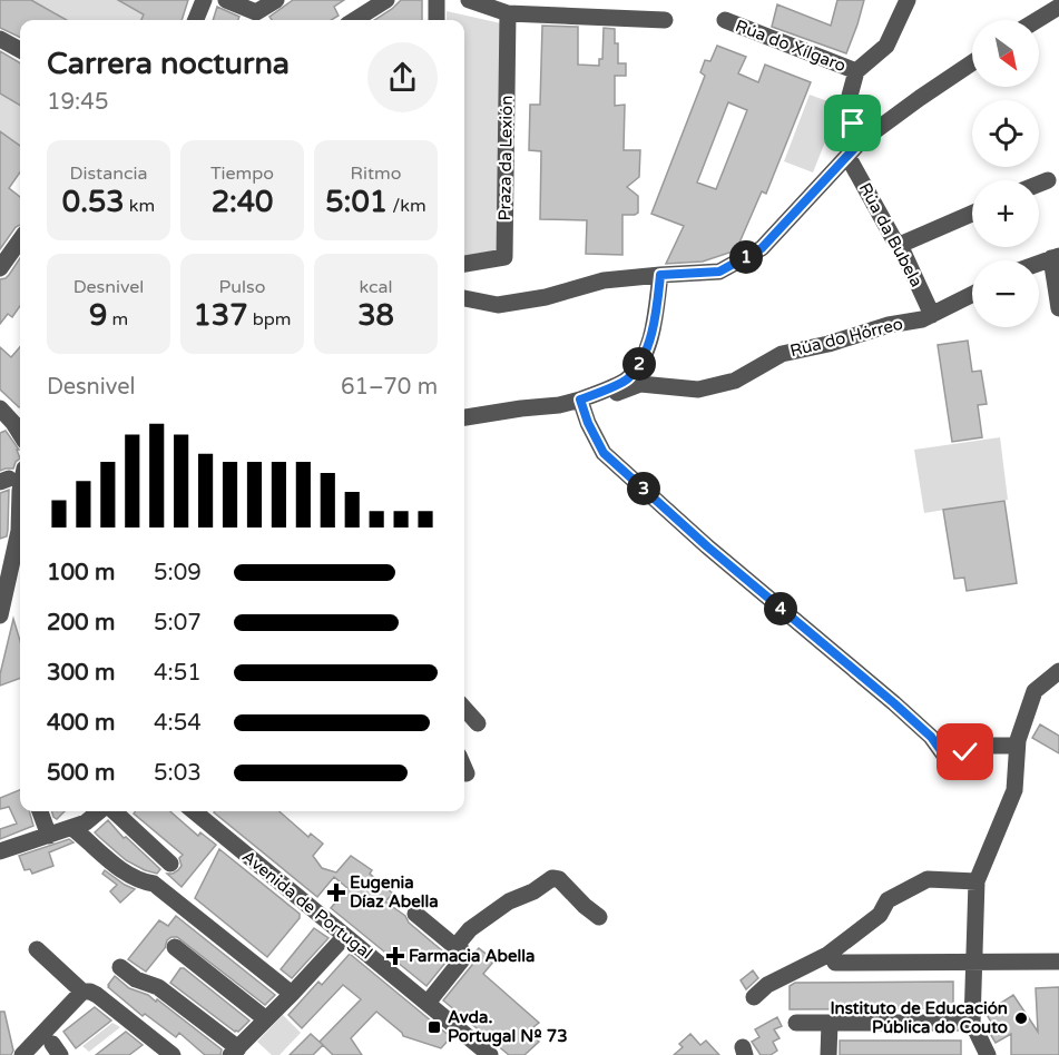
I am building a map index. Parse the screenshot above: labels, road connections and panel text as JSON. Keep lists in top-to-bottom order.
{
  "streets": {
    "street": [
      "Rúa do Xílgaro",
      "Praza da Lexión",
      "Rúa da Bubela",
      "Rúa do Hórreo",
      "Avenida de Portugal"
    ]
  },
  "crossings": [
    ["Rúa da Bubela", "Rúa do Hórreo"]
  ],
  "places": {
    "health": ["Eugenia Díaz Abella", "Farmacia Abella"],
    "other": ["Instituto de Educación Pública do Couto"],
    "transit": ["Avda. Portugal Nº 73"]
  },
  "north": "bottom right",
  "page": {
    "map_buttons": ["+", "−"],
    "heading": ["Carrera nocturna", "19:45"],
    "stats": [
      ["Distancia", "0.53 km"],
      ["Tiempo", "2:40"],
      ["Ritmo", "5:01 /km"],
      ["Desnivel", "9 m"],
      ["Pulso", "137 bpm"],
      ["kcal", "38"]
    ],
    "pins": [
      "1",
      "2",
      "3",
      "4"
    ],
    "chart": ["Desnivel", "61–70 m"],
    "list": [
      {
        "name": "100 m",
        "note": "5:09"
      },
      {
        "name": "200 m",
        "note": "5:07"
      },
      {
        "name": "300 m",
        "note": "4:51"
      },
      {
        "name": "400 m",
        "note": "4:54"
      },
      {
        "name": "500 m",
        "note": "5:03"
      }
    ]
  }
}
